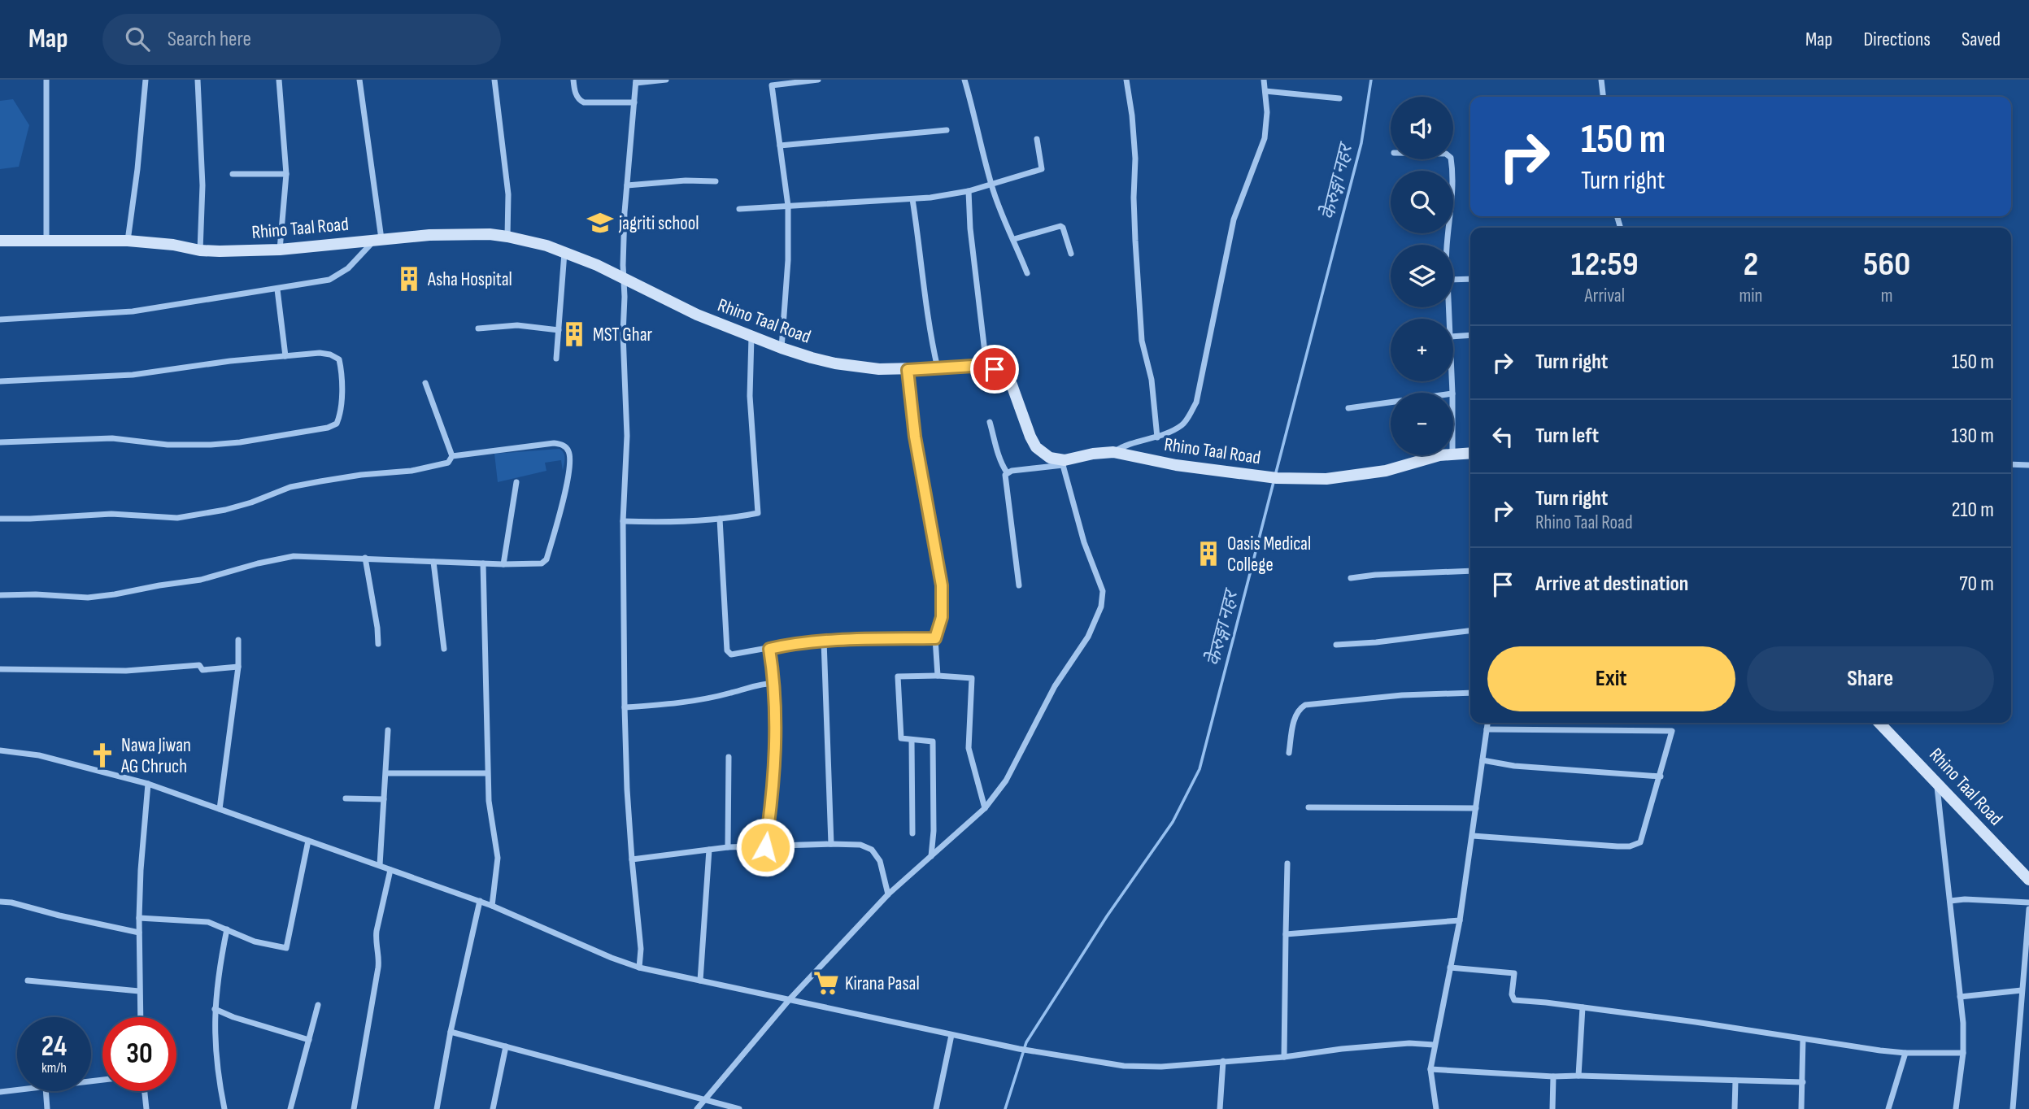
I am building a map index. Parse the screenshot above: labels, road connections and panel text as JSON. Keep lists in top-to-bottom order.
{
  "streets": {
    "street": ["Rhino Taal Road"]
  },
  "water": ["केेरुङ्गा नहर"],
  "places": {
    "school or university": ["jagriti school"],
    "building": ["Asha Hospital", "MST Ghar", "Oasis Medical College"],
    "church": ["Nawa Jiwan AG Chruch"],
    "supermarket": ["Kirana Pasal"]
  },
  "page": {
    "header": "Map",
    "search": "Search here",
    "nav": ["Map", "Directions", "Saved"],
    "map_buttons": ["+", "−"],
    "turn": ["150 m", "Turn right"],
    "eta": [
      "12:59",
      "Arrival",
      "2",
      "min",
      "560",
      "m"
    ],
    "list": [
      {
        "name": "Turn right",
        "value": "150 m"
      },
      {
        "name": "Turn left",
        "value": "130 m"
      },
      {
        "name": "Turn right",
        "note": "Rhino Taal Road",
        "value": "210 m"
      },
      {
        "name": "Arrive at destination",
        "value": "70 m"
      }
    ],
    "buttons": ["Exit", "Share"],
    "speed": "24 km/h",
    "limit": "30"
  }
}
